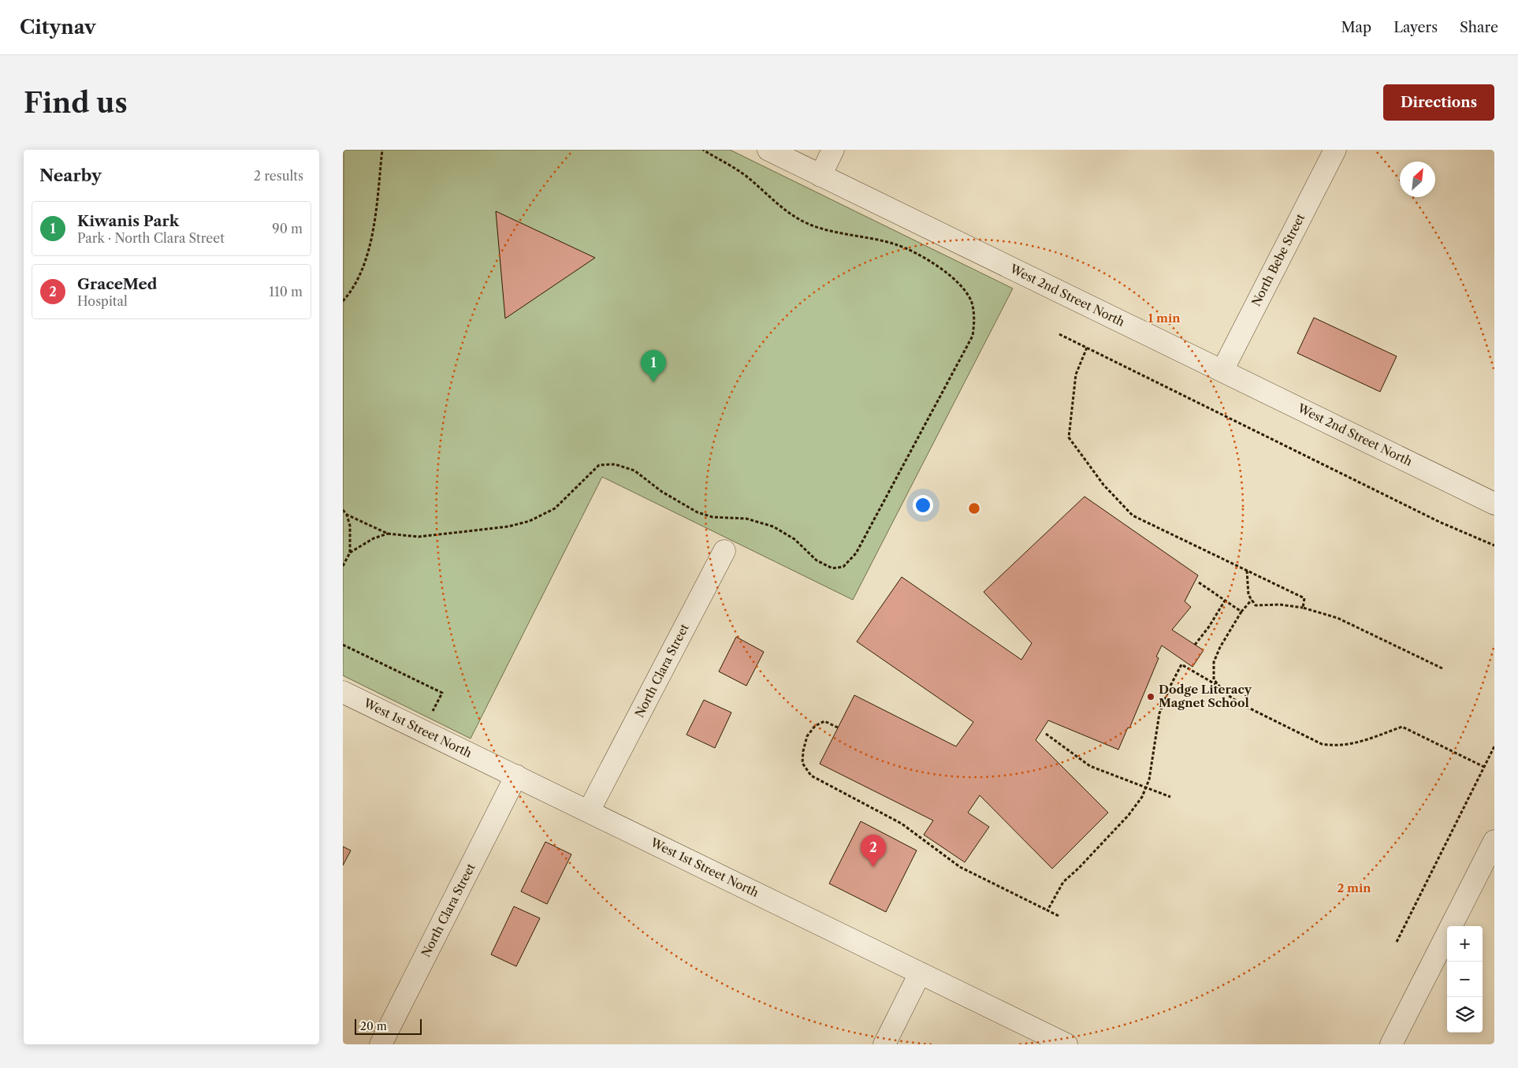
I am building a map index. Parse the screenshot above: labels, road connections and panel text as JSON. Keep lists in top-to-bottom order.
{
  "streets": {
    "street": [
      "North Bebe Street",
      "West 2nd Street North",
      "North Clara Street",
      "West 1st Street North"
    ]
  },
  "crossings": [
    ["North Bebe Street", "West 2nd Street North"],
    ["North Clara Street", "West 1st Street North"]
  ],
  "places": ["Dodge Literacy Magnet School"],
  "scale_bar": "20 m",
  "north": "top right",
  "page": {
    "header": "Citynav",
    "nav": ["Map", "Layers", "Share"],
    "buttons": "Directions",
    "title": "Find us",
    "heading": ["Nearby", "2 results"],
    "list": [
      {
        "mark": "1",
        "name": "Kiwanis Park",
        "note": "Park · North Clara Street",
        "value": "90 m"
      },
      {
        "mark": "2",
        "name": "GraceMed",
        "note": "Hospital",
        "value": "110 m"
      }
    ],
    "pins": ["1", "2"],
    "map_buttons": ["+", "−"],
    "scale": "20 m"
  },
  "rings": ["1 min", "2 min"]
}
